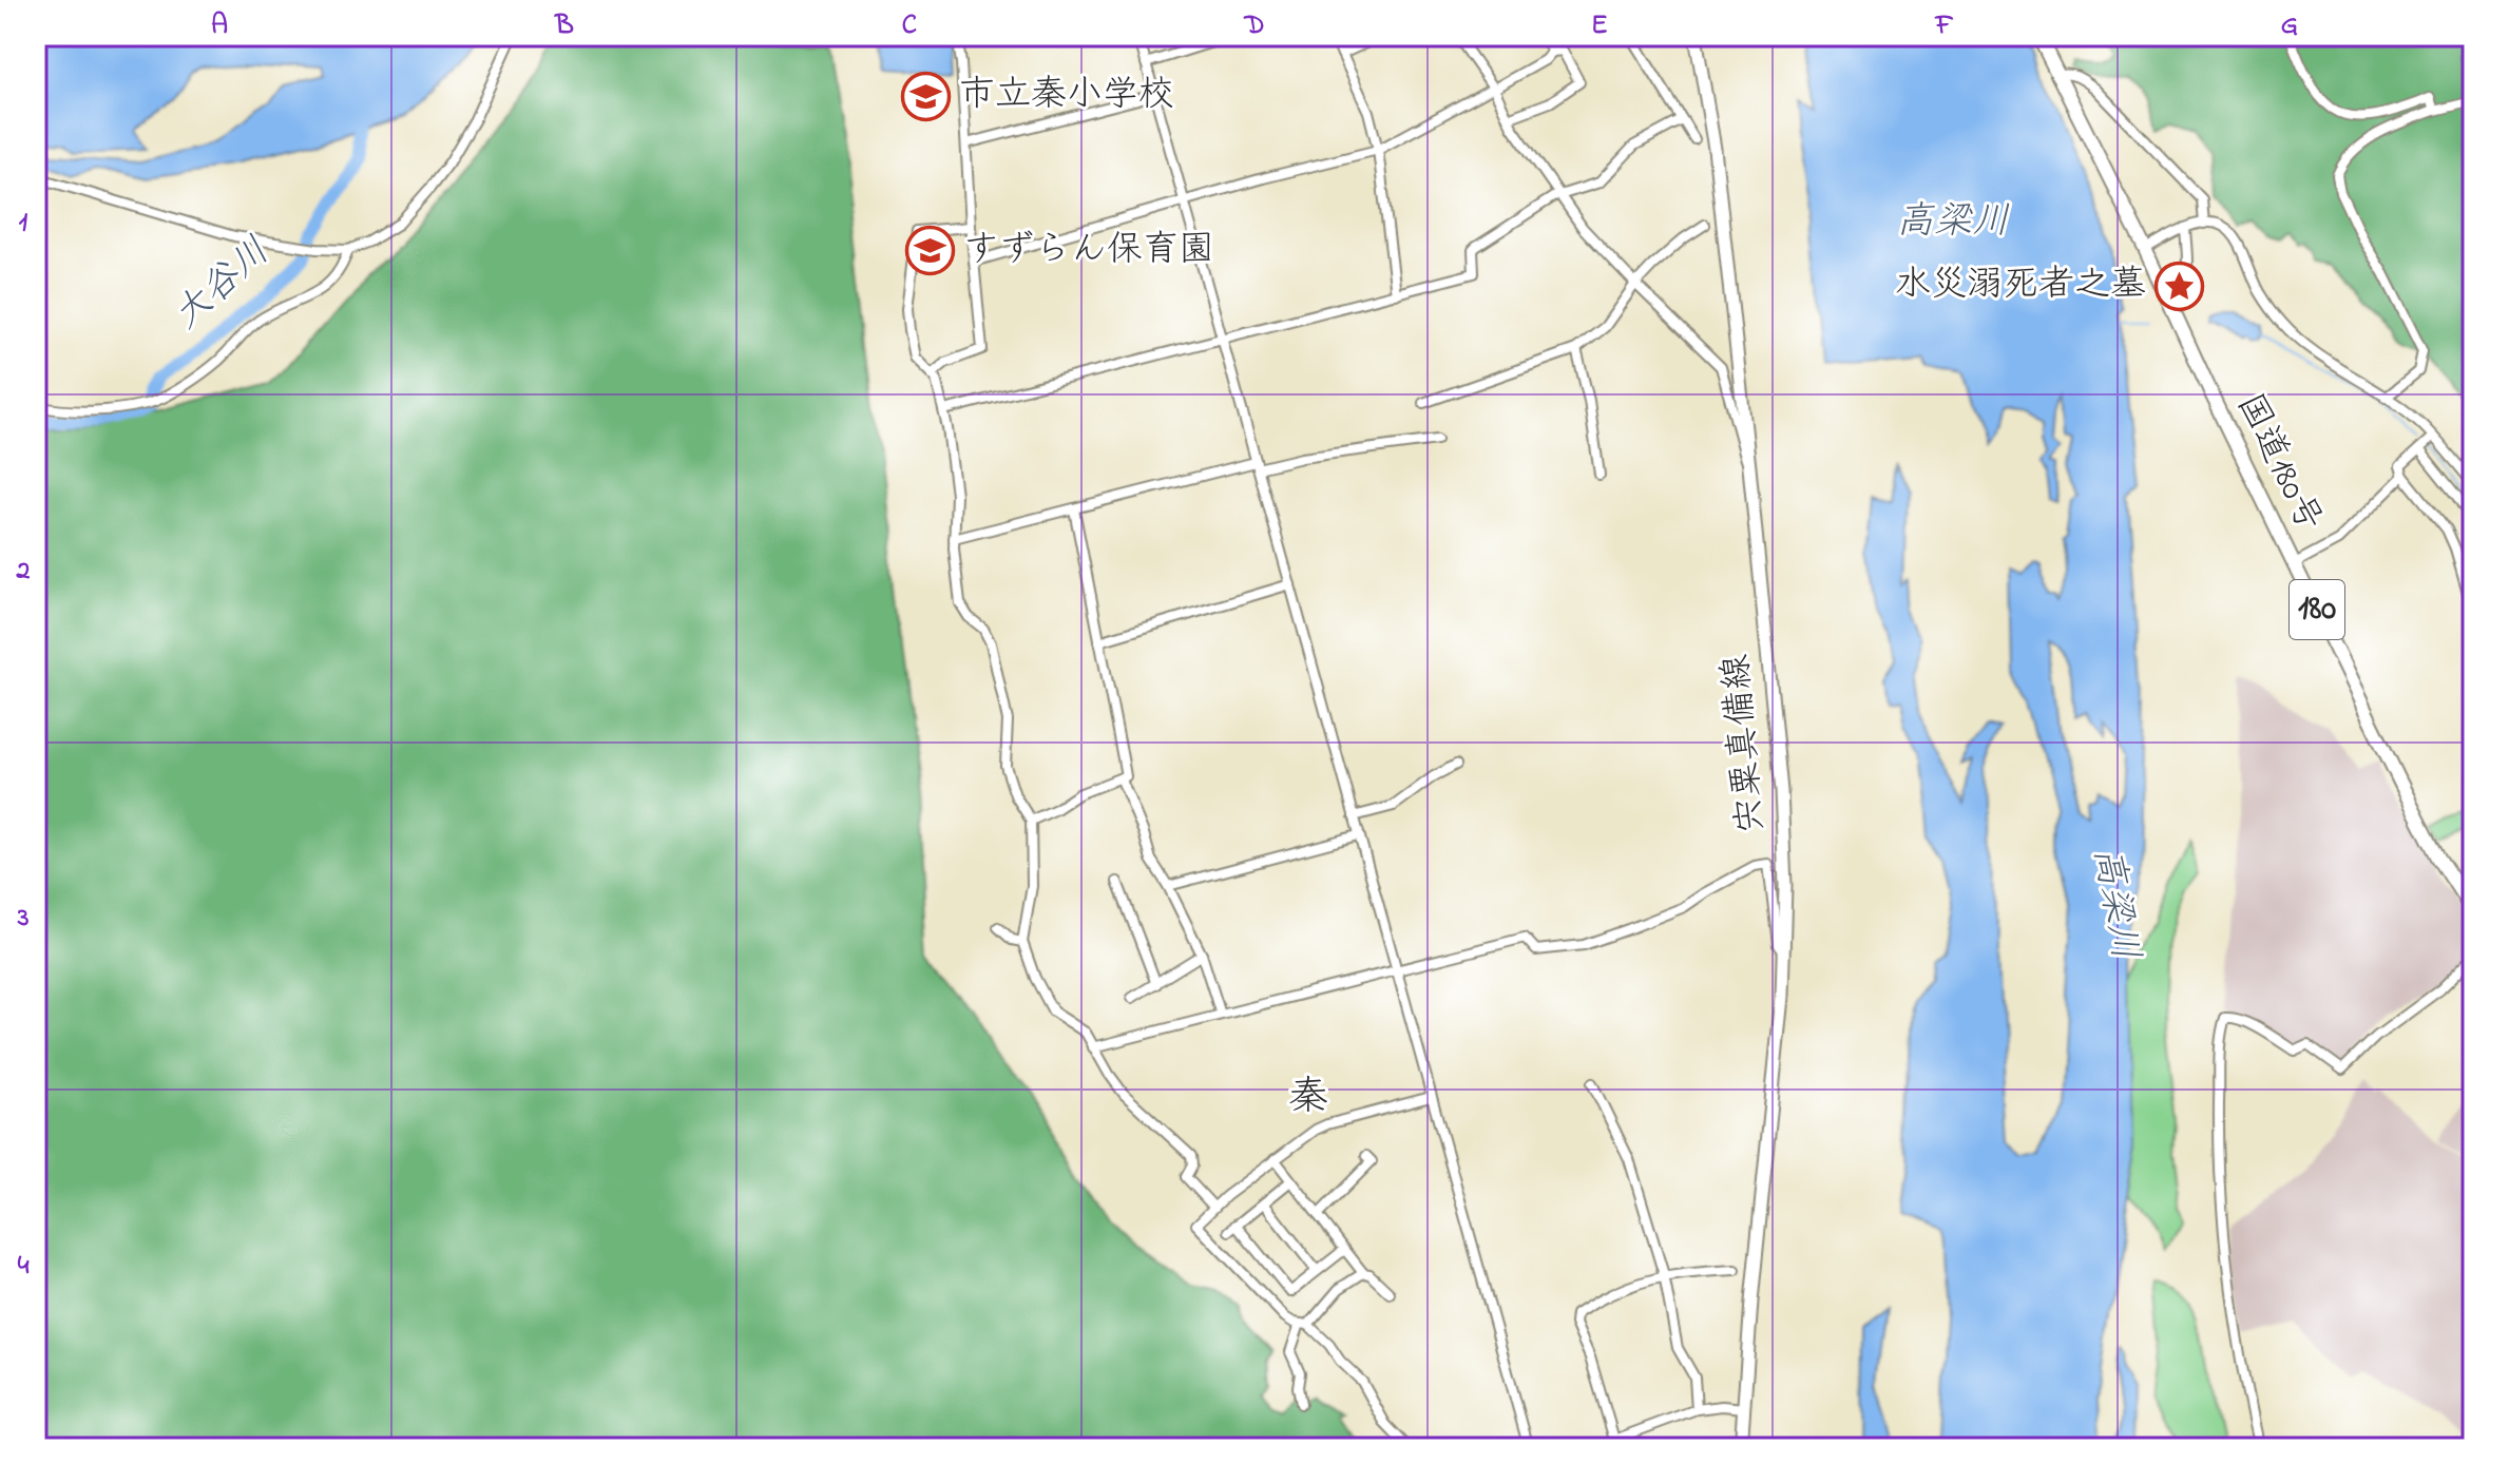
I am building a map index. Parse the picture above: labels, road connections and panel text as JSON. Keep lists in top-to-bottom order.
{
  "streets": {
    "highway": ["国道180号", "180"],
    "main road": ["宍粟真備線"]
  },
  "districts": ["秦"],
  "water": ["高梁川", "大谷川"],
  "places": {
    "school or university": ["市立秦小学校", "すずらん保育園"],
    "place": ["水災溺死者之墓"]
  },
  "grid": {
    "columns": [
      "A",
      "B",
      "C",
      "D",
      "E",
      "F",
      "G"
    ],
    "rows": [
      "1",
      "2",
      "3",
      "4"
    ]
  }
}
